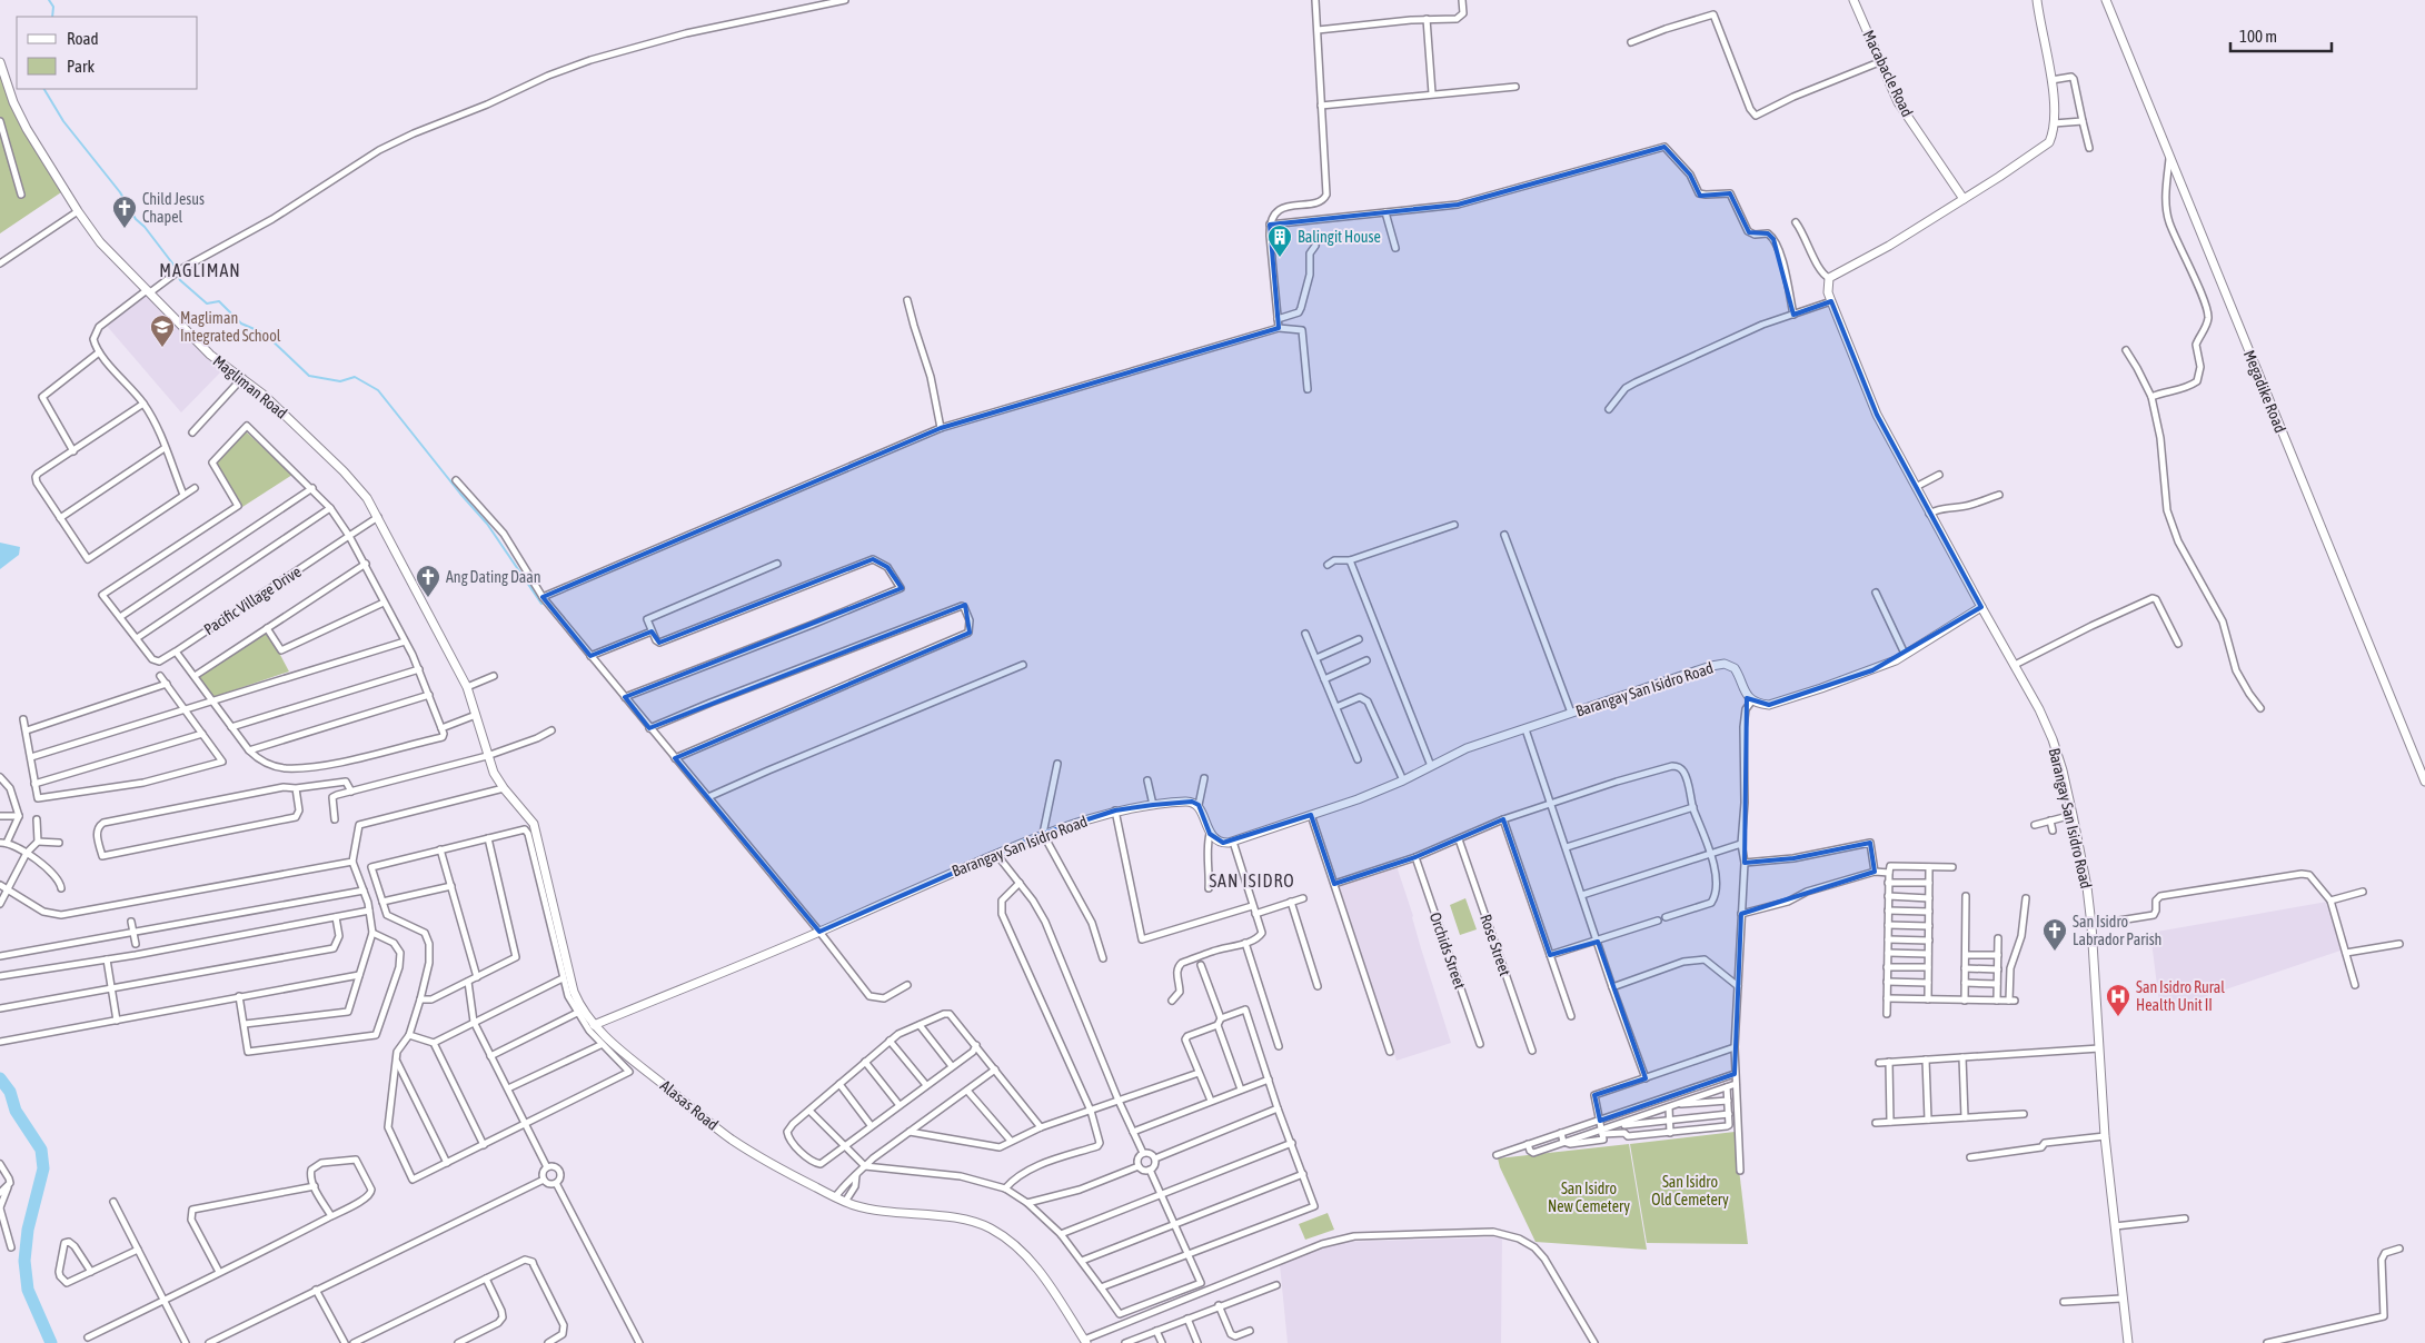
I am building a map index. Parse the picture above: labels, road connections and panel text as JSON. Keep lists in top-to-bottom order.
{
  "streets": {
    "street": [
      "Macabacle Road",
      "Magliman Road",
      "Megadike Road",
      "Pacific Village Drive",
      "Barangay San Isidro Road",
      "Rose Street",
      "Orchids Street",
      "Alasas Road"
    ]
  },
  "crossings": [
    ["Magliman Road", "Pacific Village Drive"],
    ["Magliman Road", "Alasas Road"],
    ["Barangay San Isidro Road", "Alasas Road"]
  ],
  "districts": ["MAGLIMAN", "SAN ISIDRO"],
  "parks": ["San Isidro Old Cemetery", "San Isidro New Cemetery"],
  "places": {
    "church": ["Child Jesus Chapel", "Ang Dating Daan", "San Isidro Labrador Parish"],
    "building": ["Balingit House"],
    "school or university": ["Magliman Integrated School"],
    "hospital": ["San Isidro Rural Health Unit II"]
  },
  "legend": ["Road", "Park"],
  "scale_bar": "100 m"
}
